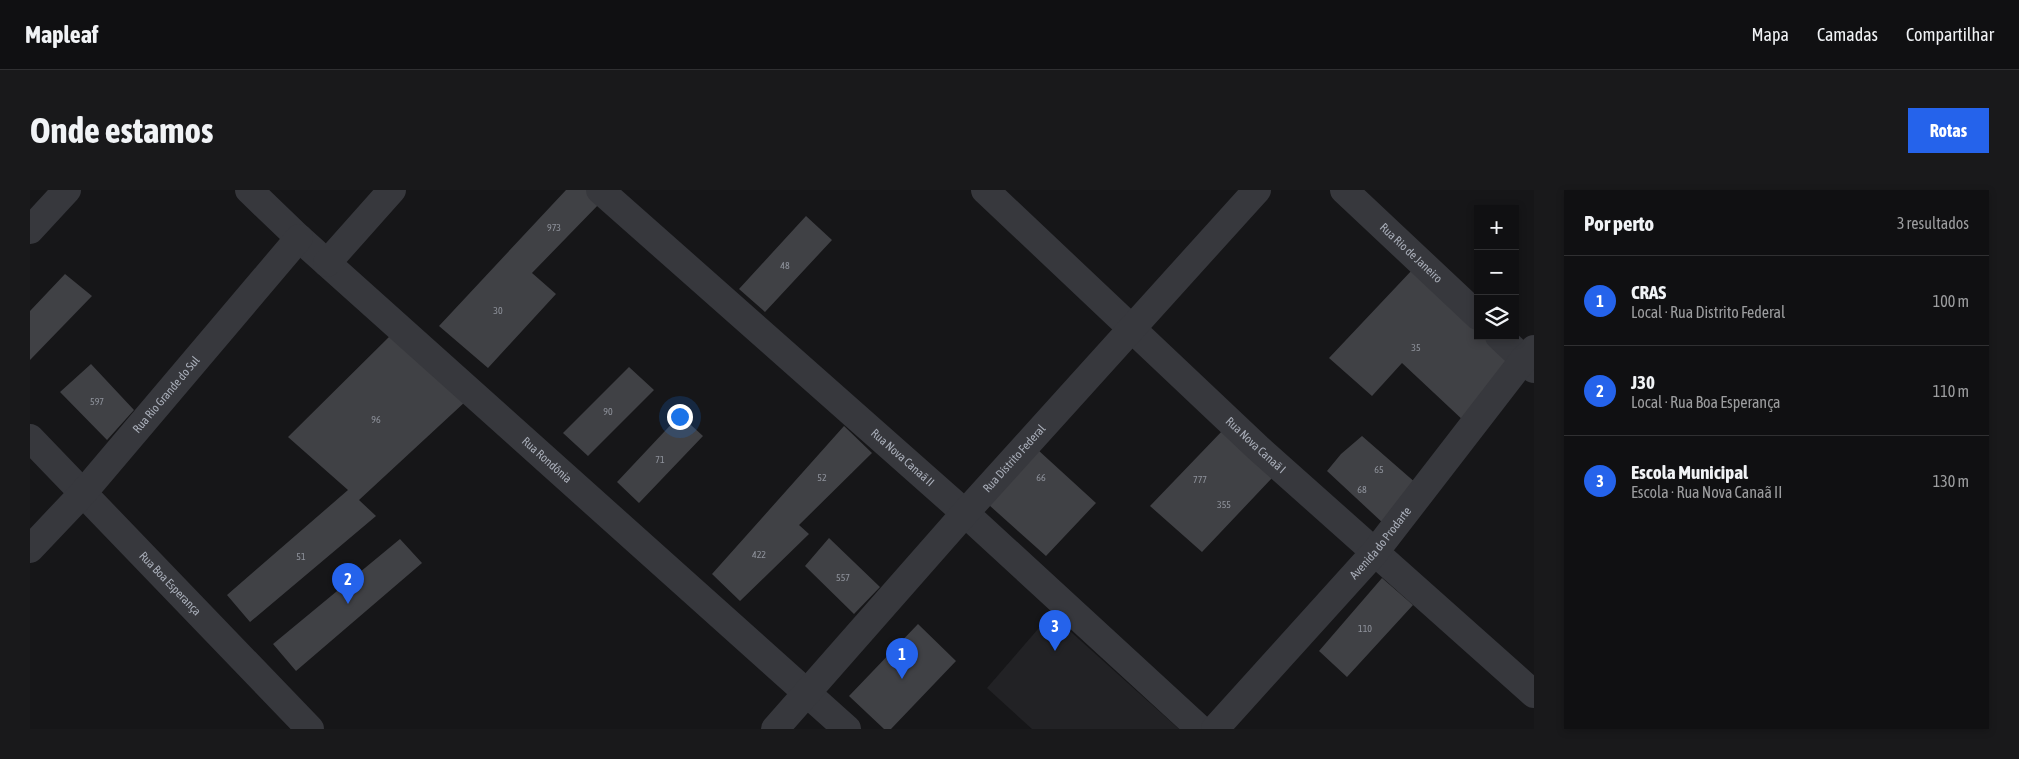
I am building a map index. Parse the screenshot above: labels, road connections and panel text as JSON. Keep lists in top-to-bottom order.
{
  "streets": {
    "street": [
      "Rua Rio de Janeiro",
      "Rua Rio Grande do Sul",
      "Rua Nova Canaã I",
      "Rua Nova Canaã II",
      "Rua Distrito Federal",
      "Rua Rondônia",
      "Avenida do Prodarte",
      "Rua Boa Esperança"
    ]
  },
  "crossings": [
    ["Rua Rio Grande do Sul", "Rua Rondônia"],
    ["Rua Rio Grande do Sul", "Rua Boa Esperança"],
    ["Rua Nova Canaã I", "Rua Distrito Federal"],
    ["Rua Nova Canaã I", "Avenida do Prodarte"],
    ["Rua Nova Canaã II", "Rua Distrito Federal"],
    ["Rua Distrito Federal", "Rua Rondônia"]
  ],
  "house_numbers": [
    "973",
    "48",
    "30",
    "35",
    "597",
    "90",
    "96",
    "71",
    "65",
    "52",
    "66",
    "777",
    "68",
    "355",
    "422",
    "51",
    "557",
    "110"
  ],
  "page": {
    "header": "Mapleaf",
    "nav": ["Mapa", "Camadas", "Compartilhar"],
    "buttons": "Rotas",
    "title": "Onde estamos",
    "heading": ["Por perto", "3 resultados"],
    "map_buttons": ["+", "−"],
    "list": [
      {
        "mark": "1",
        "name": "CRAS",
        "note": "Local · Rua Distrito Federal",
        "value": "100 m"
      },
      {
        "mark": "2",
        "name": "J30",
        "note": "Local · Rua Boa Esperança",
        "value": "110 m"
      },
      {
        "mark": "3",
        "name": "Escola Municipal",
        "note": "Escola · Rua Nova Canaã II",
        "value": "130 m"
      }
    ],
    "pins": ["2", "3", "1"]
  }
}
